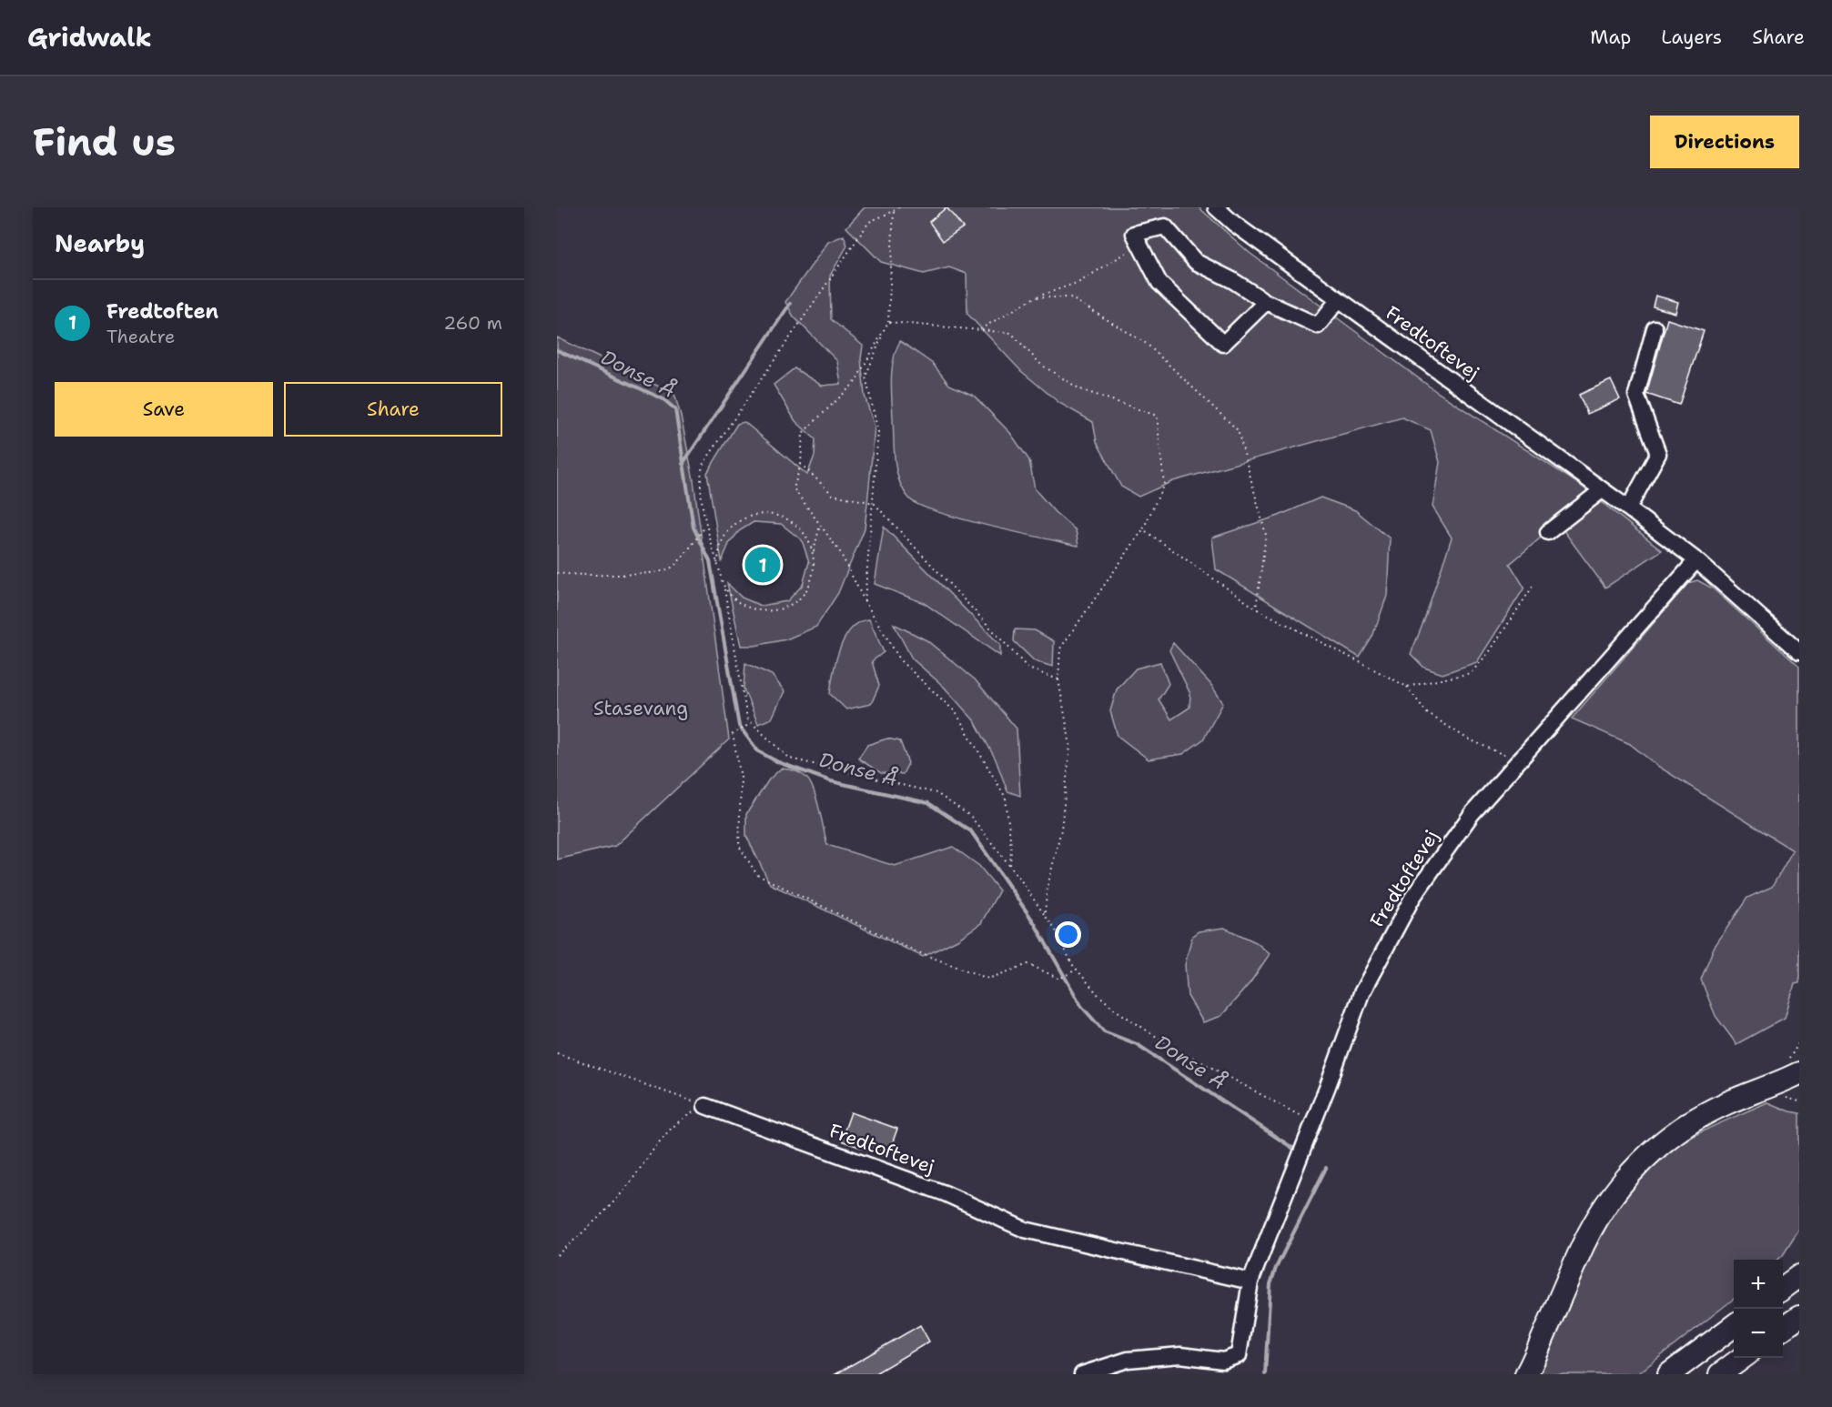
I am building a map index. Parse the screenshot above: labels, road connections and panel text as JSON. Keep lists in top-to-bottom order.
{
  "streets": {
    "street": ["Fredtoftevej"]
  },
  "water": ["Donse Å"],
  "parks": ["Stasevang"],
  "page": {
    "header": "Gridwalk",
    "nav": ["Map", "Layers", "Share"],
    "buttons": [
      "Directions",
      ["Save", "Share"]
    ],
    "title": "Find us",
    "heading": "Nearby",
    "list": [
      {
        "mark": "1",
        "name": "Fredtoften",
        "note": "Theatre",
        "value": "260 m"
      }
    ],
    "pins": "1",
    "map_buttons": ["+", "−"]
  }
}
